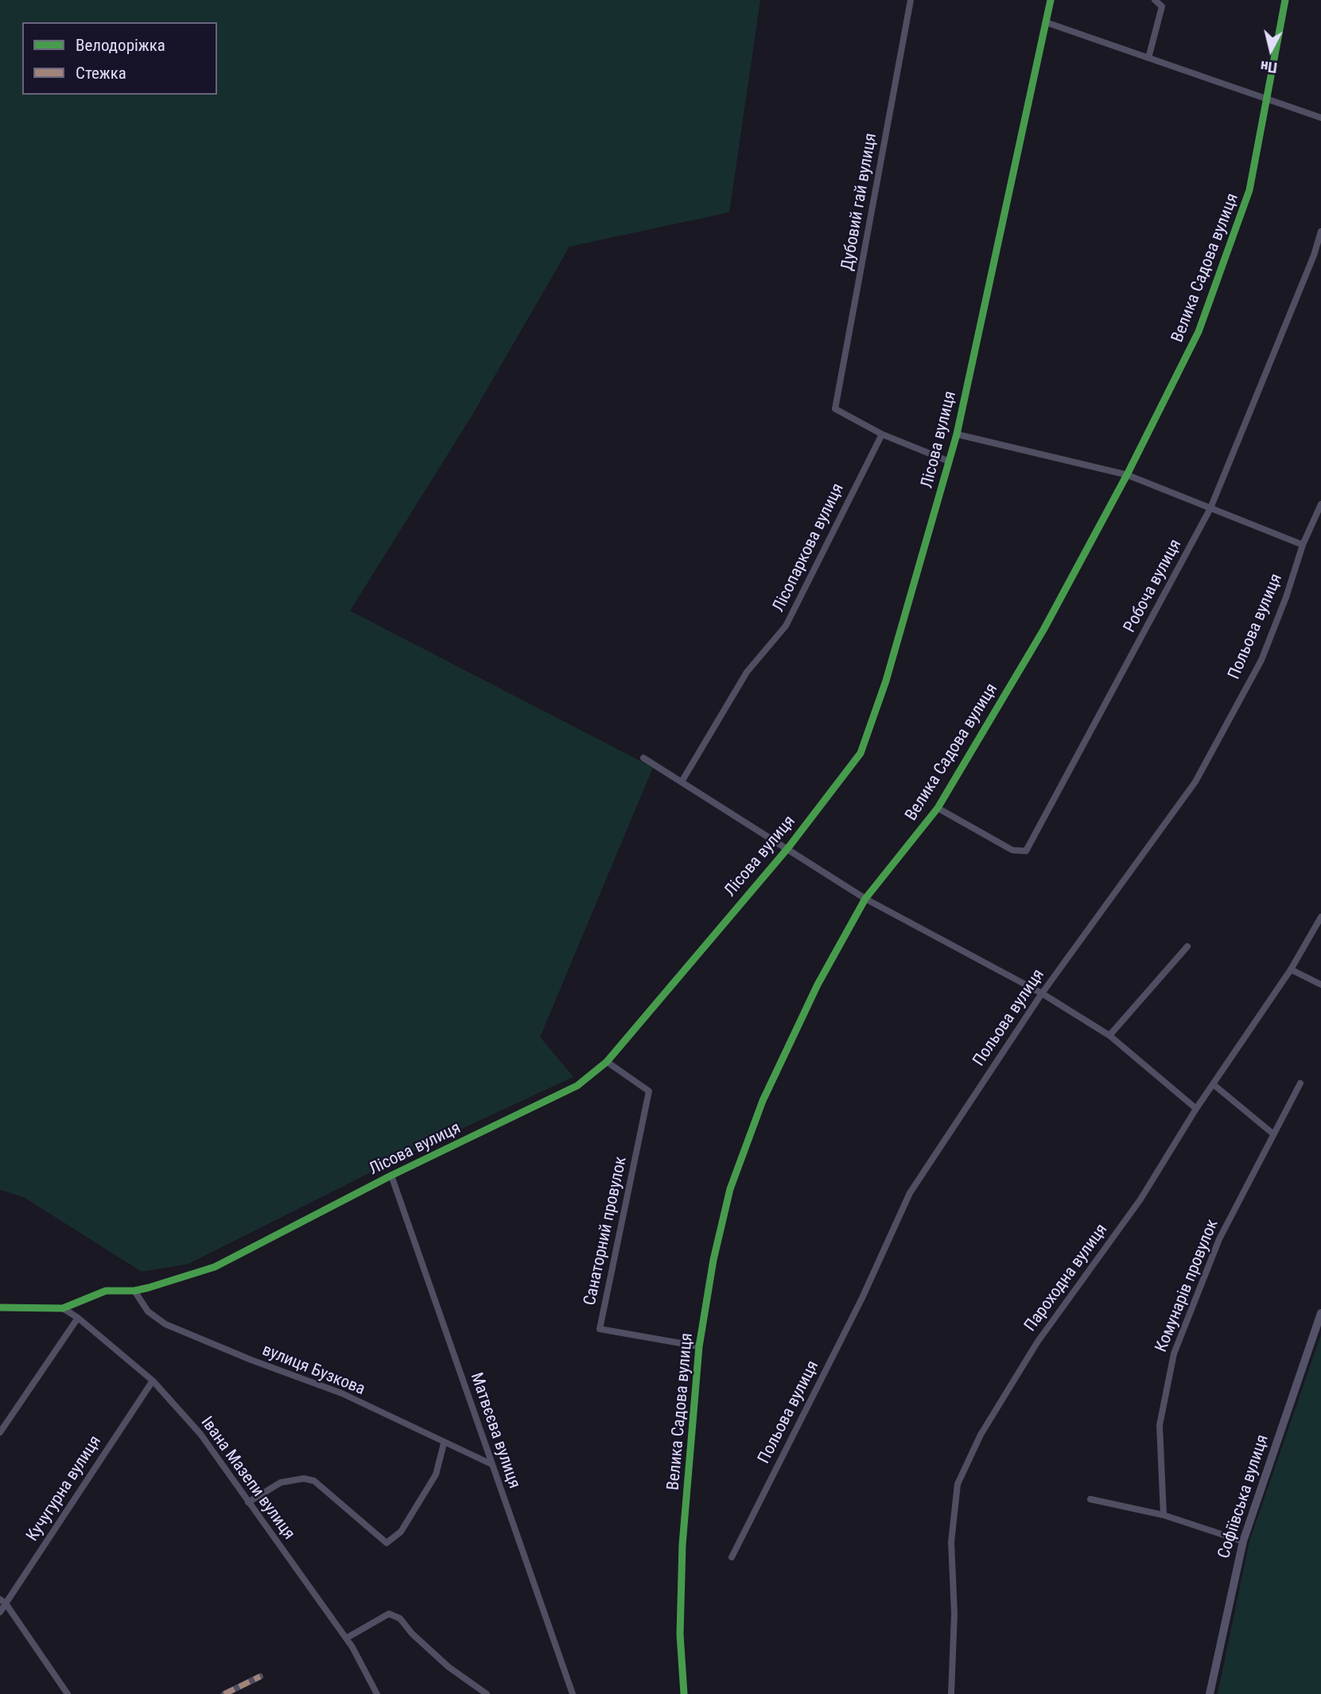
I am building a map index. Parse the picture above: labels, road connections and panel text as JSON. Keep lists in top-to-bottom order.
{
  "streets": {
    "street": [
      "Дубовий гай вулиця",
      "Велика Садова вулиця",
      "Лісова вулиця",
      "Лісопаркова вулиця",
      "Робоча вулиця",
      "Польова вулиця",
      "Санаторний провулок",
      "Пароходна вулиця",
      "Комунарів провулок",
      "вулиця Бузкова",
      "Матвєєва вулиця",
      "Івана Мазепи вулиця",
      "Кучугурна вулиця",
      "Софіївська вулиця"
    ]
  },
  "crossings": [
    ["Дубовий гай вулиця", "Лісопаркова вулиця"],
    ["Велика Садова вулиця", "Робоча вулиця"],
    ["Велика Садова вулиця", "Санаторний провулок"],
    ["Лісова вулиця", "Санаторний провулок"],
    ["Лісова вулиця", "вулиця Бузкова"],
    ["Лісова вулиця", "Матвєєва вулиця"],
    ["Лісова вулиця", "Івана Мазепи вулиця"],
    ["вулиця Бузкова", "Матвєєва вулиця"],
    ["Івана Мазепи вулиця", "Кучугурна вулиця"]
  ],
  "legend": ["Велодоріжка", "Стежка"],
  "north": "bottom"
}
